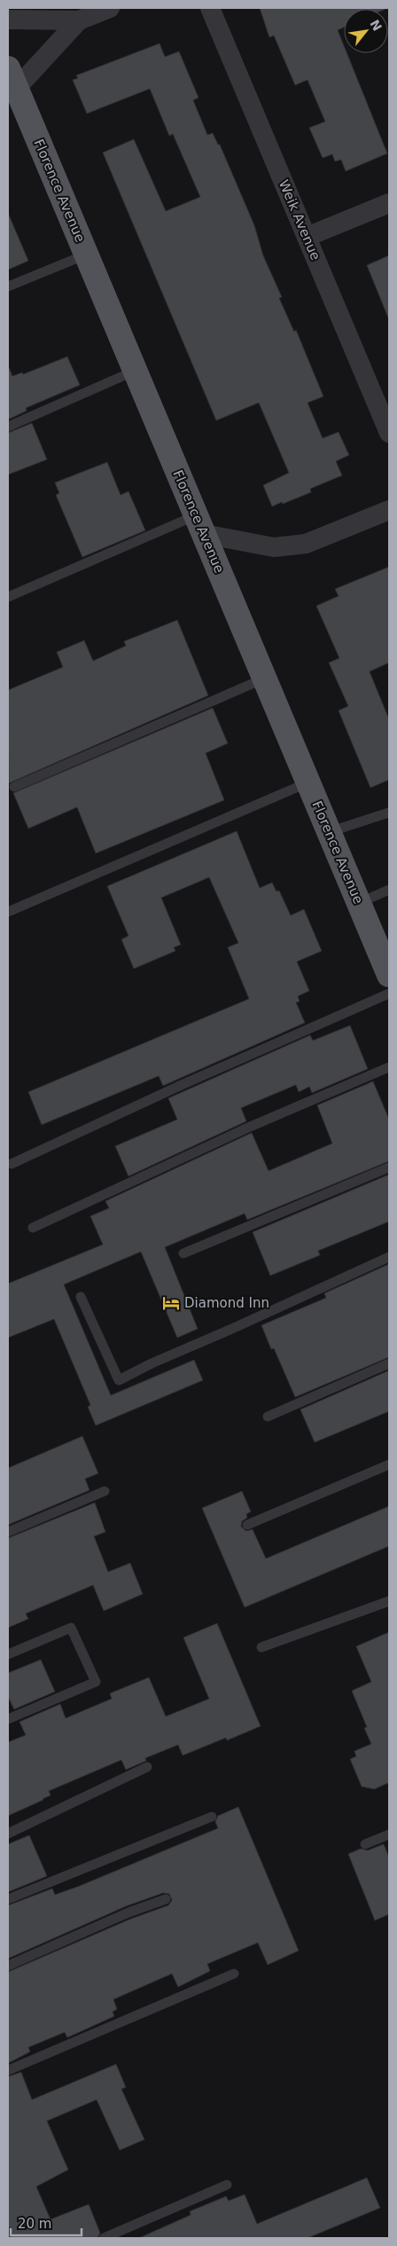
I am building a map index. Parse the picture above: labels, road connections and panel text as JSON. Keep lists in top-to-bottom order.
{
  "streets": {
    "main road": ["Florence Avenue"],
    "street": ["Weik Avenue"]
  },
  "places": {
    "hotel": ["Diamond Inn"]
  },
  "scale_bar": "20 m",
  "north": "top right"
}
